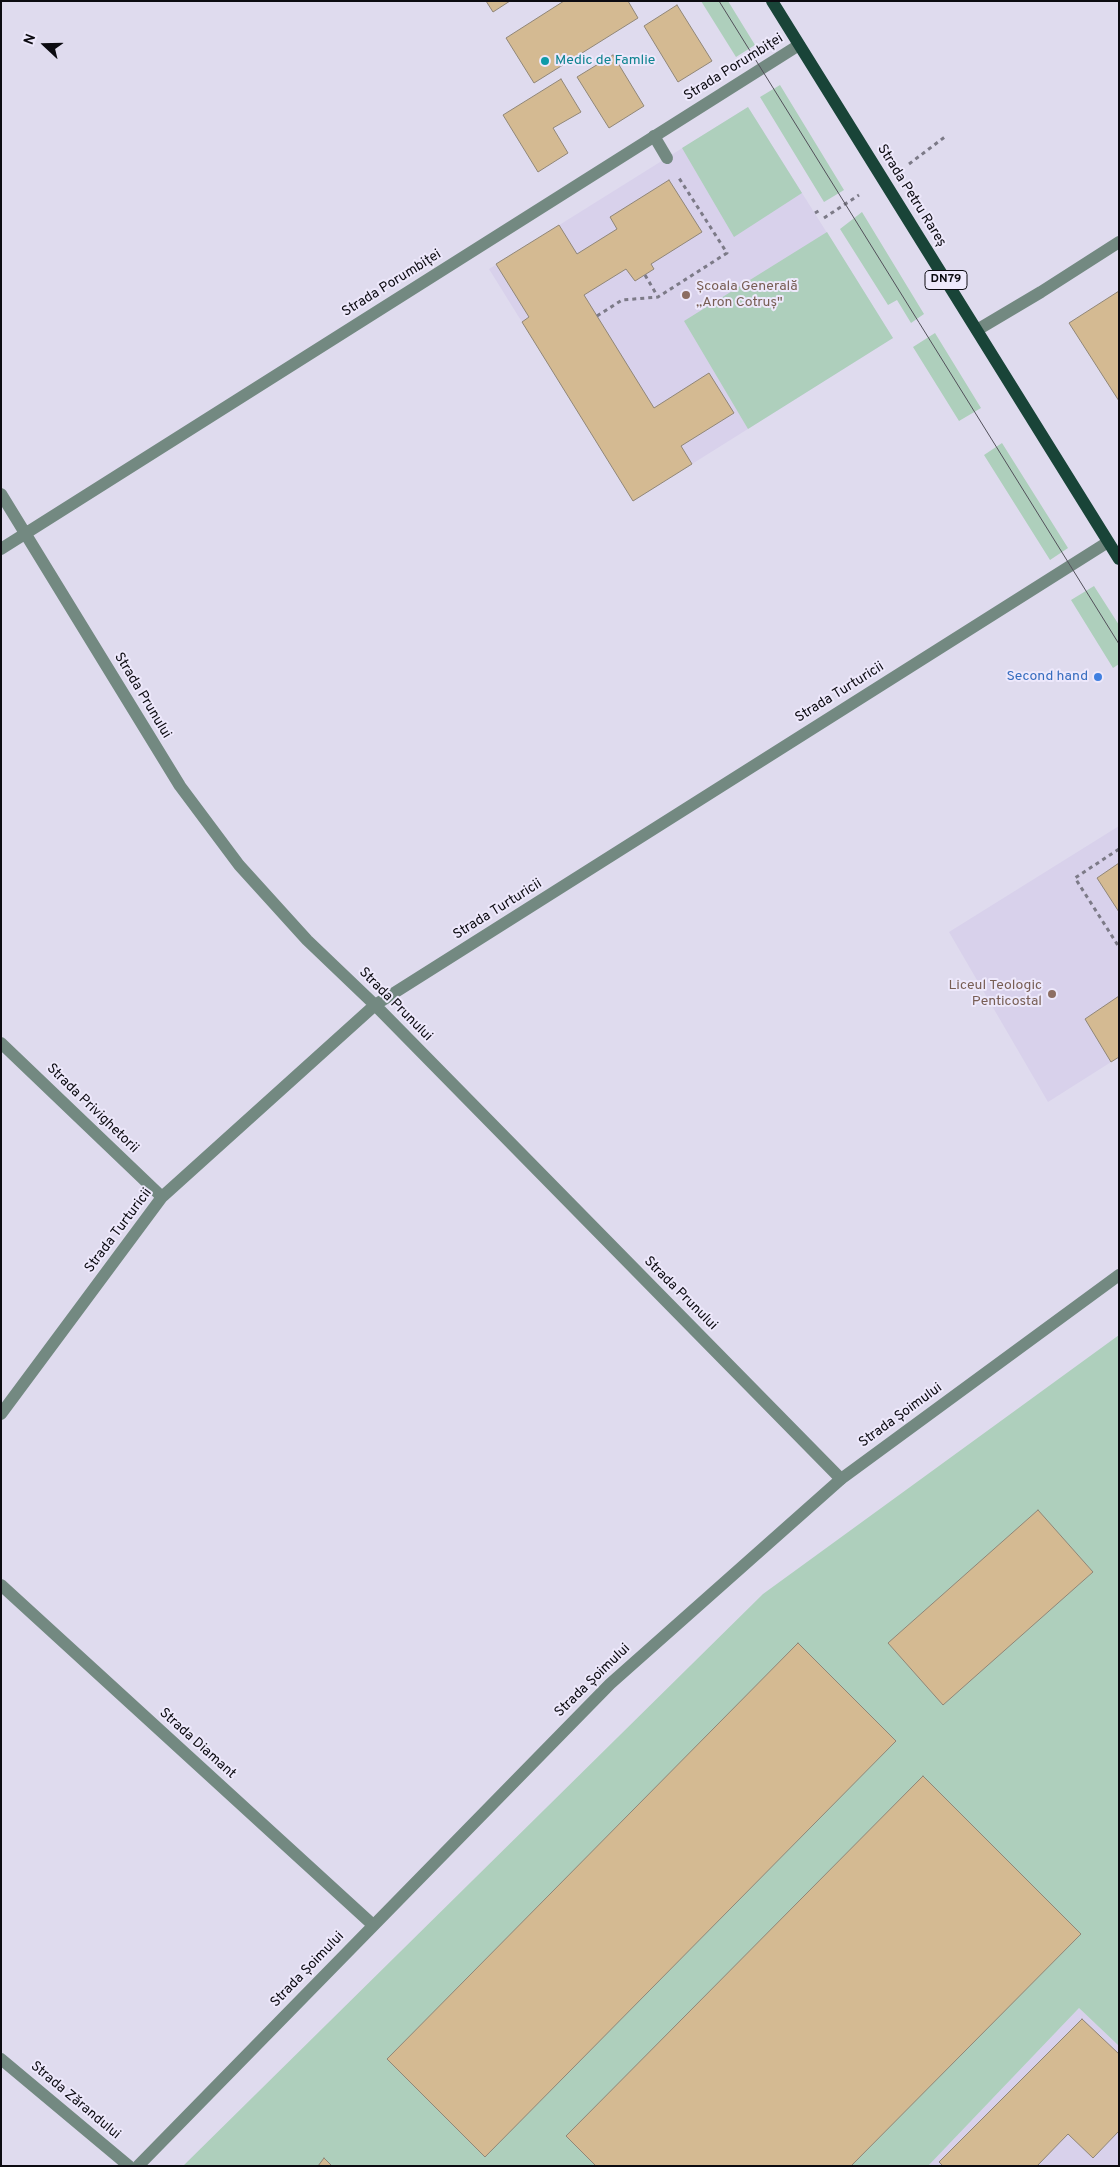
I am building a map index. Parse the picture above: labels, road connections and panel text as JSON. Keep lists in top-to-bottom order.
{
  "streets": {
    "main road": ["Strada Petru Rareș", "DN79"],
    "street": [
      "Strada Porumbiței",
      "Strada Turturicii",
      "Strada Prunului",
      "Strada Privighetorii",
      "Strada Șoimului",
      "Strada Diamant",
      "Strada Zărandului"
    ]
  },
  "crossings": [
    ["Strada Porumbiței", "Strada Petru Rareș"],
    ["Strada Porumbiței", "Strada Prunului"],
    ["Strada Petru Rareș", "Strada Turturicii"],
    ["Strada Turturicii", "Strada Prunului"],
    ["Strada Turturicii", "Strada Privighetorii"],
    ["Strada Prunului", "Strada Șoimului"],
    ["Strada Șoimului", "Strada Diamant"]
  ],
  "places": [
    "Medic de Famlie",
    "Școala Generală ,,Aron Cotruș\"",
    "Second hand",
    "Liceul Teologic Penticostal"
  ],
  "north": "left"
}
